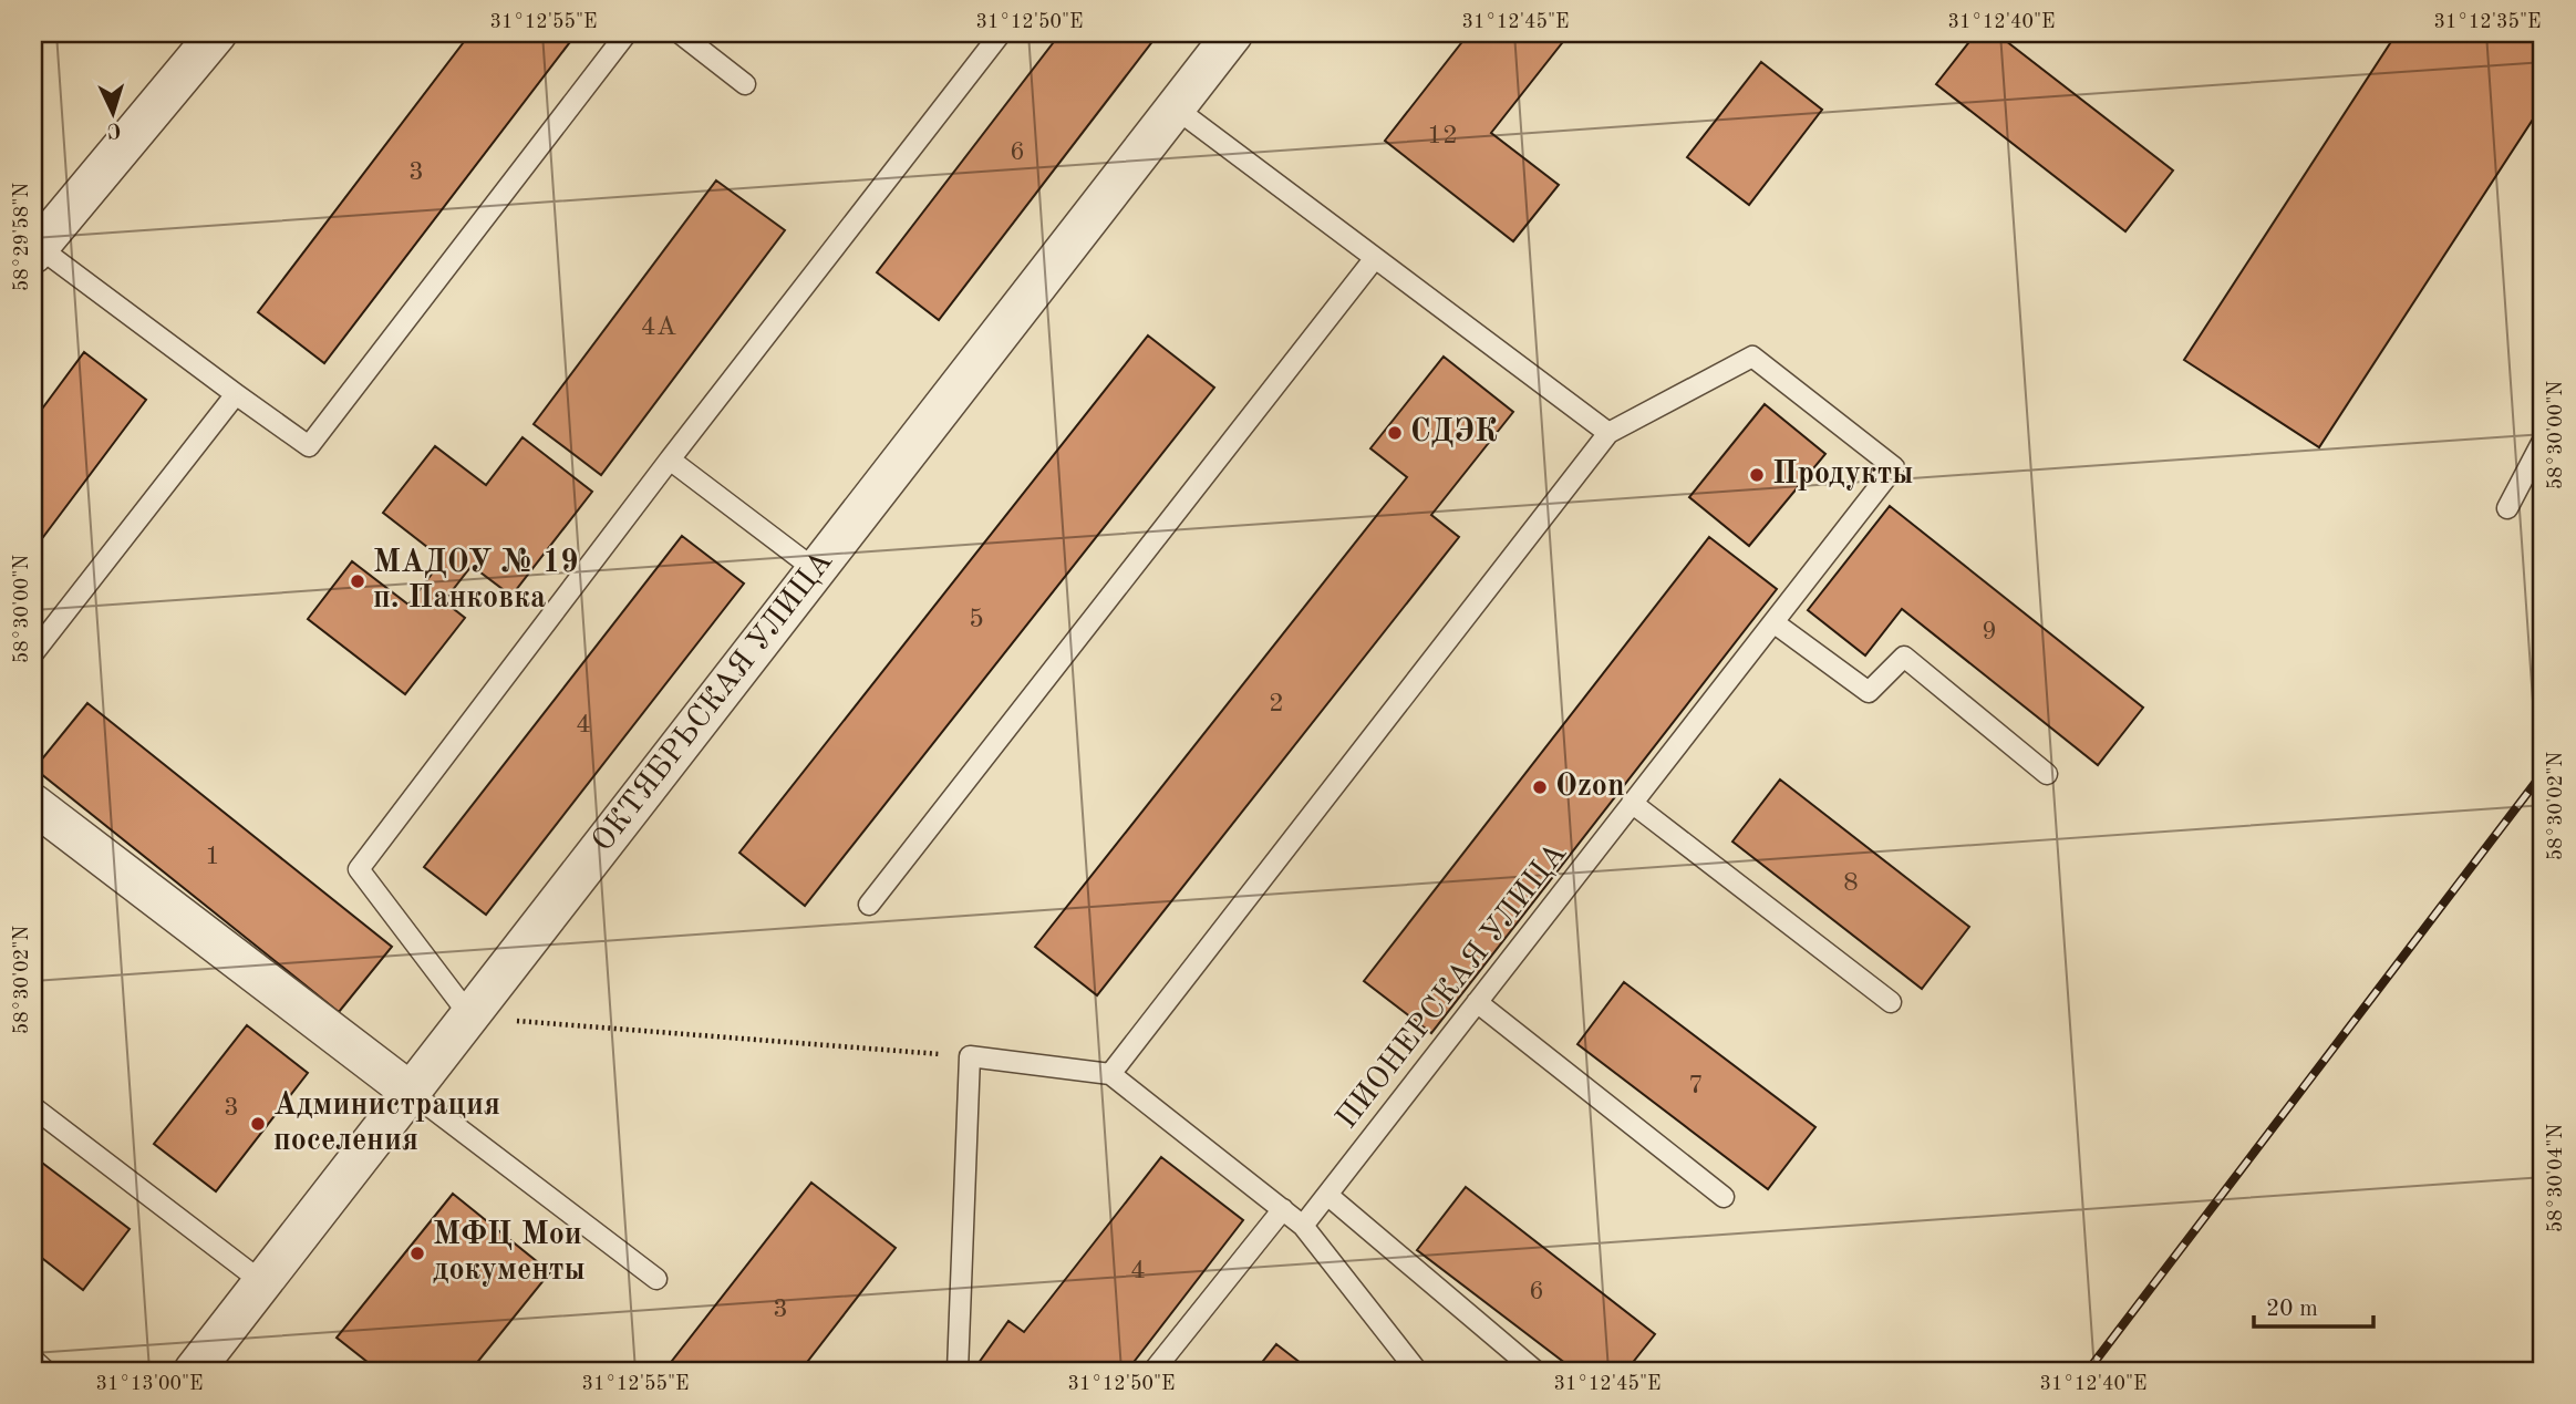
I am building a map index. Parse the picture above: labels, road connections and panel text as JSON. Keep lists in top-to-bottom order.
{
  "streets": {
    "street": ["ОКТЯБРЬСКАЯ УЛИЦА"],
    "lane": ["ПИОНЕРСКАЯ УЛИЦА"]
  },
  "places": [
    "СДЭК",
    "Продукты",
    "МАДОУ № 19 п. Панковка",
    "Ozon",
    "Администрация поселения",
    "МФЦ Мои документы"
  ],
  "house_numbers": [
    "12",
    "6",
    "3",
    "4А",
    "5",
    "9",
    "2",
    "4",
    "1",
    "8",
    "7",
    "3",
    "4",
    "6",
    "3"
  ],
  "scale_bar": "20 m",
  "north": "bottom",
  "coordinates": [
    "31°12'55\"E",
    "31°12'50\"E",
    "31°12'45\"E",
    "31°12'40\"E",
    "31°12'35\"E",
    "58°29'58\"N",
    "58°30'00\"N",
    "58°30'02\"N",
    "58°30'04\"N",
    "31°13'00\"E"
  ]
}
